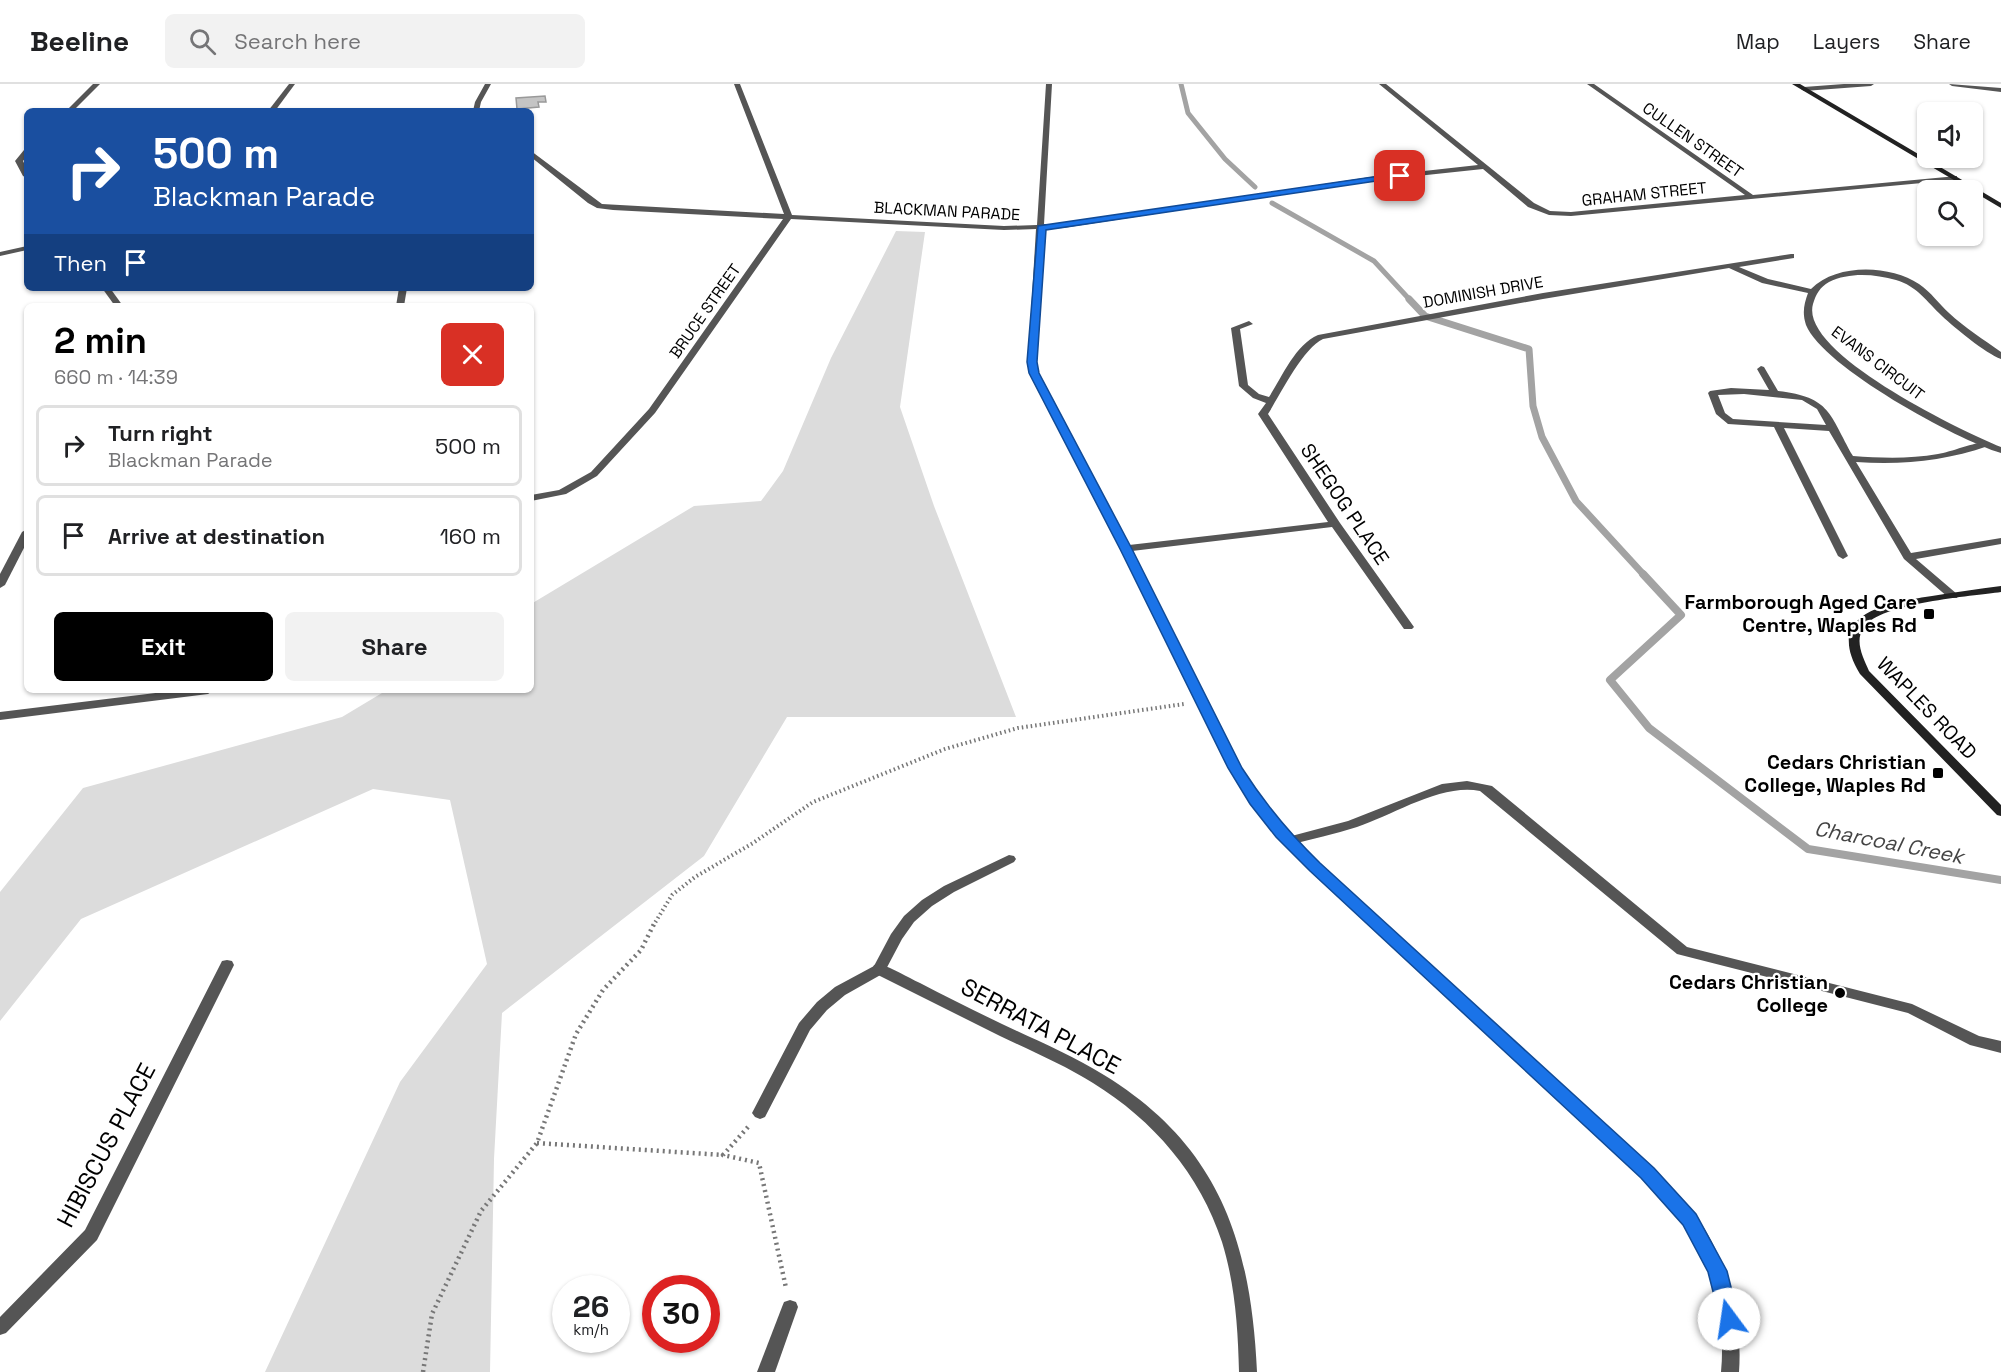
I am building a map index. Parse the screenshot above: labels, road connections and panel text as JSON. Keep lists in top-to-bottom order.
{
  "streets": {
    "street": [
      "CULLEN STREET",
      "GRAHAM STREET",
      "BLACKMAN PARADE",
      "DOMINISH DRIVE",
      "BRUCE STREET",
      "EVANS CIRCUIT",
      "SHEGOG PLACE",
      "WAPLES ROAD",
      "SERRATA PLACE",
      "HIBISCUS PLACE"
    ]
  },
  "crossings": [
    ["CULLEN STREET", "GRAHAM STREET"],
    ["GRAHAM STREET", "BLACKMAN PARADE"],
    ["BLACKMAN PARADE", "BRUCE STREET"],
    ["DOMINISH DRIVE", "SHEGOG PLACE"]
  ],
  "water": ["Charcoal Creek"],
  "places": {
    "transit": ["Farmborough Aged Care Centre, Waples Rd", "Cedars Christian College, Waples Rd"],
    "other": ["Cedars Christian College"]
  },
  "page": {
    "header": "Beeline",
    "search": "Search here",
    "nav": ["Map", "Layers", "Share"],
    "turn": ["500 m", "Blackman Parade"],
    "then": "Then",
    "heading": ["2 min", "660 m · 14:39"],
    "list": [
      {
        "name": "Turn right",
        "note": "Blackman Parade",
        "value": "500 m"
      },
      {
        "name": "Arrive at destination",
        "value": "160 m"
      }
    ],
    "buttons": ["Exit", "Share"],
    "speed": "26 km/h",
    "limit": "30"
  }
}
